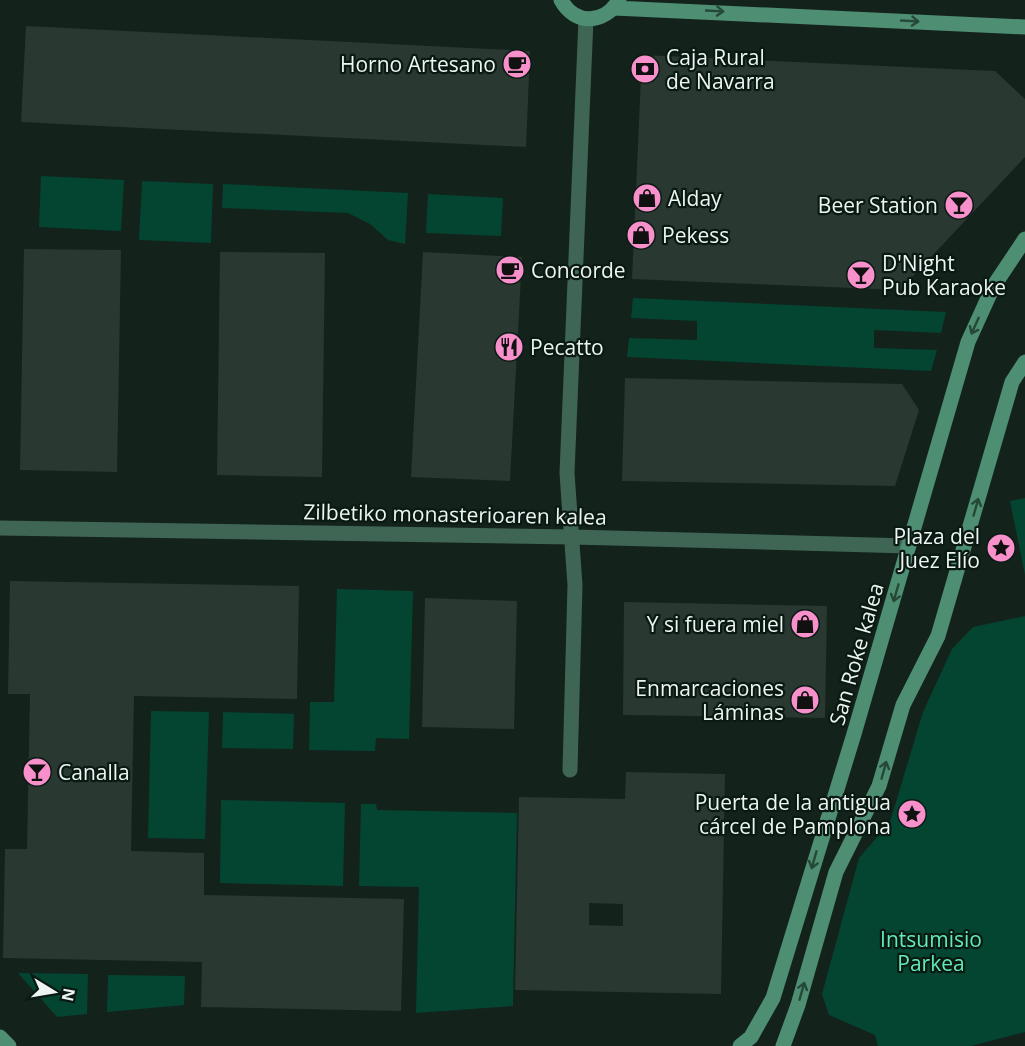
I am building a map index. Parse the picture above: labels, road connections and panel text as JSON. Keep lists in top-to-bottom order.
{
  "streets": {
    "street": ["Zilbetiko monasterioaren kalea", "San Roke kalea"]
  },
  "crossings": [
    ["Zilbetiko monasterioaren kalea", "San Roke kalea"]
  ],
  "parks": ["Intsumisio Parkea"],
  "places": {
    "cafe": ["Horno Artesano", "Concorde"],
    "bank": ["Caja Rural de Navarra"],
    "shop": [
      "Alday",
      "Pekess",
      "Y si fuera miel",
      "Enmarcaciones Láminas"
    ],
    "bar": ["Beer Station", "D'Night Pub Karaoke", "Canalla"],
    "restaurant": ["Pecatto"],
    "place": ["Plaza del Juez Elío", "Puerta de la antigua cárcel de Pamplona"]
  },
  "north": "right"
}
